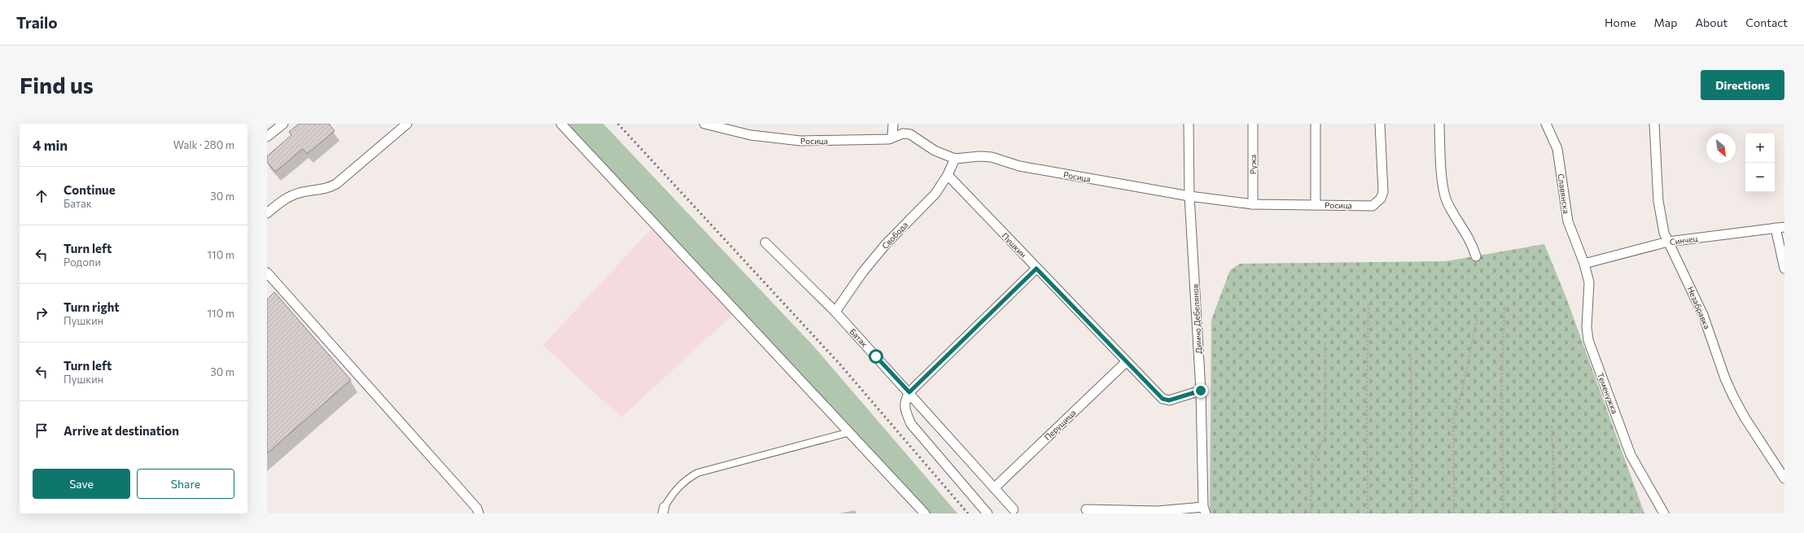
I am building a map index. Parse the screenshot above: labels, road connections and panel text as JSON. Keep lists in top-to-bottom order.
{
  "streets": {
    "street": [
      "Росица",
      "Ружа",
      "Славянска",
      "Свобода",
      "Синчец",
      "Пушкин",
      "Незабравка",
      "Димчо Дебелянов",
      "Батак",
      "Теменужка",
      "Перущица"
    ]
  },
  "crossings": [
    ["Росица", "Ружа"],
    ["Росица", "Свобода"],
    ["Росица", "Димчо Дебелянов"],
    ["Славянска", "Синчец"],
    ["Славянска", "Теменужка"],
    ["Свобода", "Пушкин"],
    ["Свобода", "Батак"],
    ["Синчец", "Незабравка"],
    ["Синчец", "Теменужка"],
    ["Пушкин", "Димчо Дебелянов"],
    ["Пушкин", "Перущица"],
    ["Батак", "Перущица"]
  ],
  "north": "bottom right",
  "page": {
    "header": "Trailo",
    "nav": [
      "Home",
      "Map",
      "About",
      "Contact"
    ],
    "buttons": [
      "Directions",
      ["Save", "Share"]
    ],
    "title": "Find us",
    "heading": ["4 min", "Walk · 280 m"],
    "map_buttons": ["+", "−"],
    "list": [
      ["Continue", "Батак", "30 m"],
      ["Turn left", "Родопи", "110 m"],
      ["Turn right", "Пушкин", "110 m"],
      ["Turn left", "Пушкин", "30 m"],
      "Arrive at destination"
    ]
  }
}
